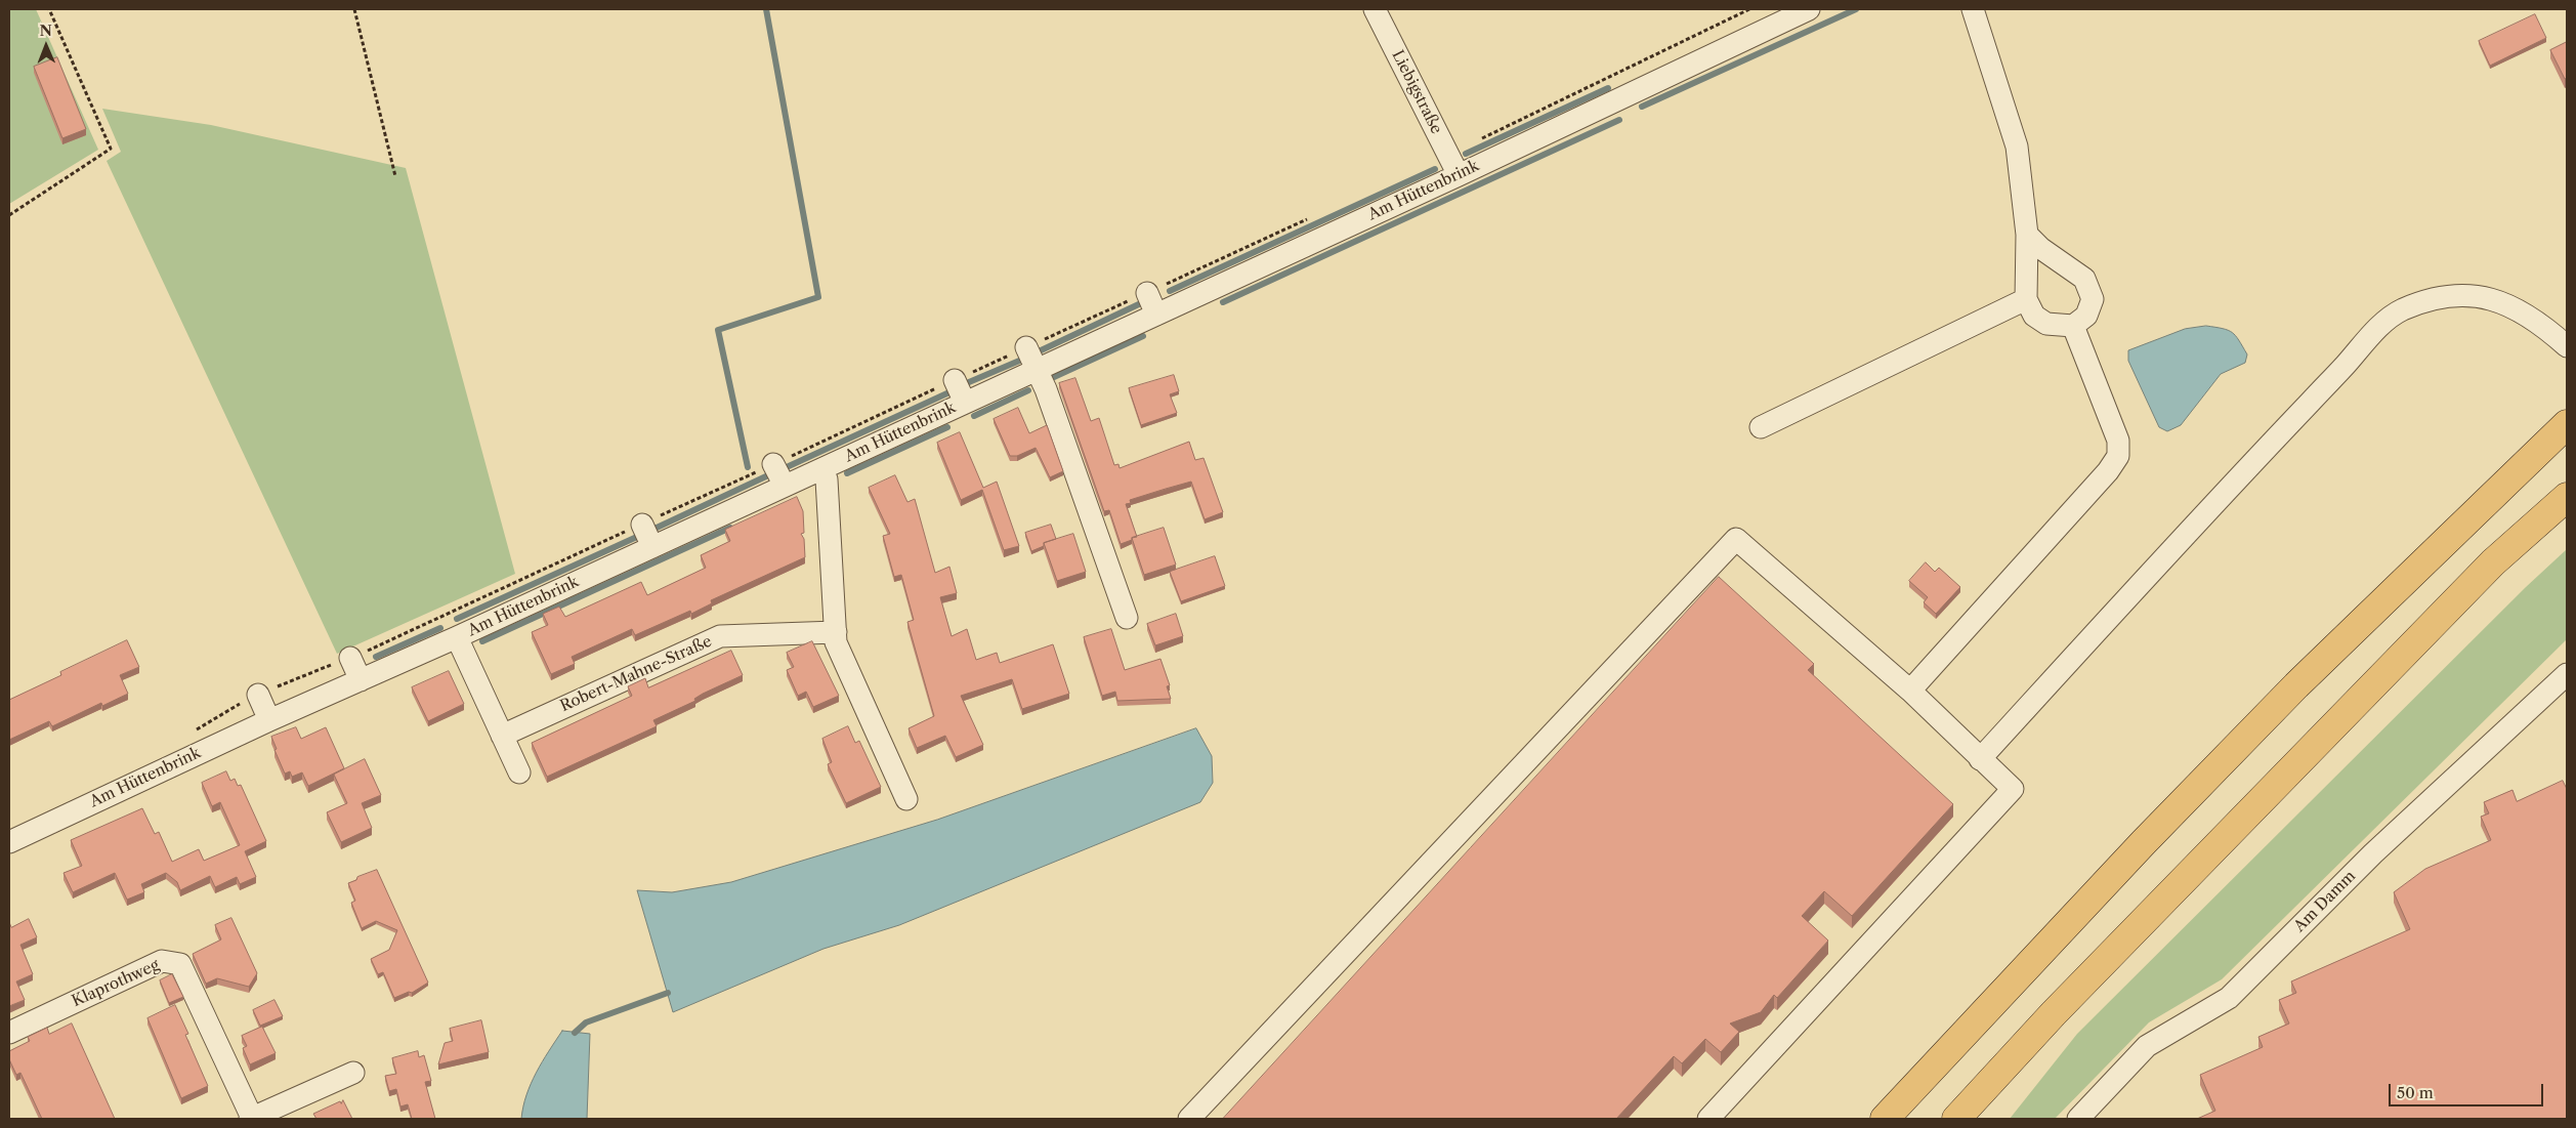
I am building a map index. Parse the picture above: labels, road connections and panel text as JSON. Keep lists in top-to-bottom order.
{
  "streets": {
    "street": [
      "Liebigstraße",
      "Am Hüttenbrink",
      "Robert-Mahne-Straße",
      "Am Damm",
      "Klaprothweg"
    ]
  },
  "crossings": [
    ["Liebigstraße", "Am Hüttenbrink"]
  ],
  "scale_bar": "50 m",
  "north": "top"
}
